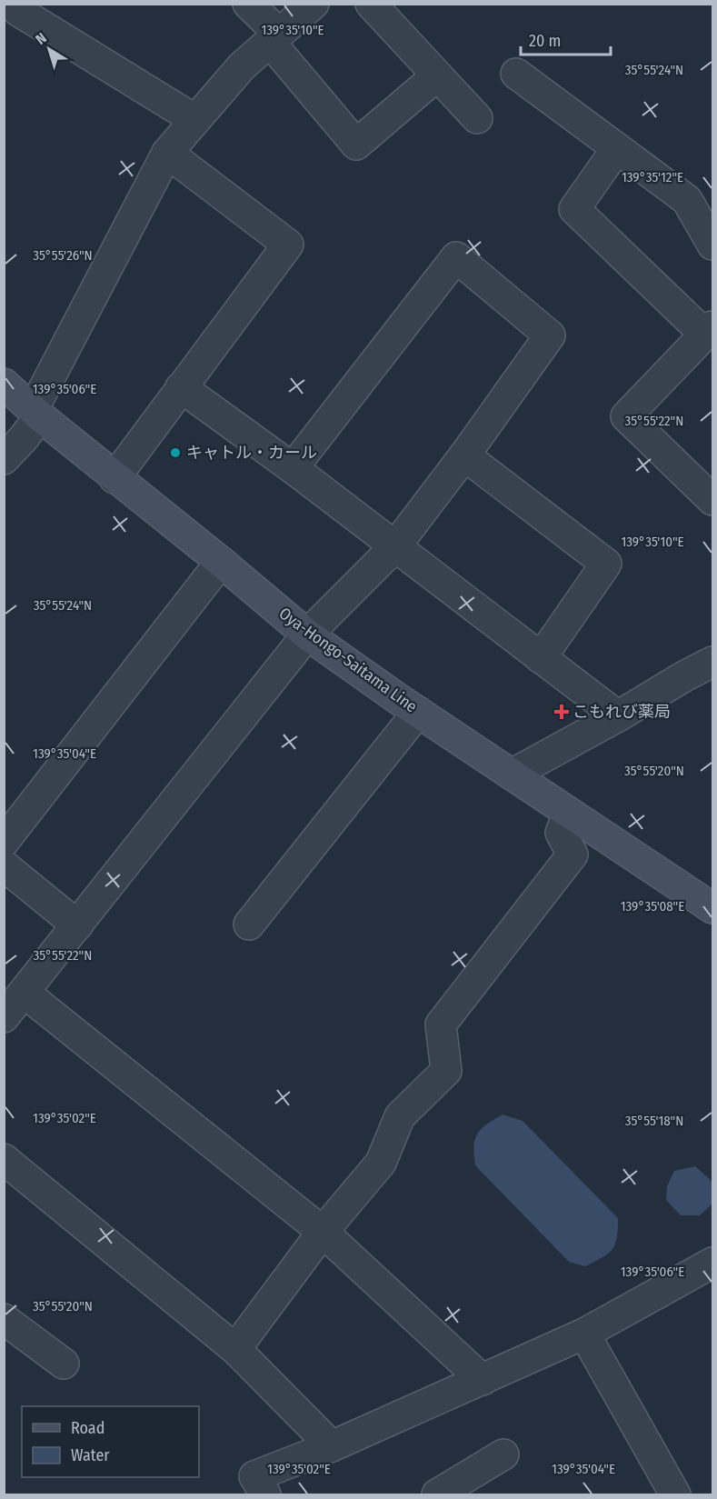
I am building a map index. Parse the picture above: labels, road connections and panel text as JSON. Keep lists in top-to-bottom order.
{
  "streets": {
    "main road": ["Oya-Hongo-Saitama Line"]
  },
  "places": {
    "other": ["キャトル・カール"],
    "health": ["こもれび薬局"]
  },
  "legend": ["Road", "Water"],
  "scale_bar": "20 m",
  "north": "top left",
  "coordinates": [
    "139°35'10\"E",
    "35°55'24\"N",
    "139°35'12\"E",
    "35°55'26\"N",
    "139°35'06\"E",
    "35°55'22\"N",
    "139°35'04\"E",
    "35°55'20\"N",
    "139°35'08\"E",
    "139°35'02\"E",
    "35°55'18\"N"
  ]
}
